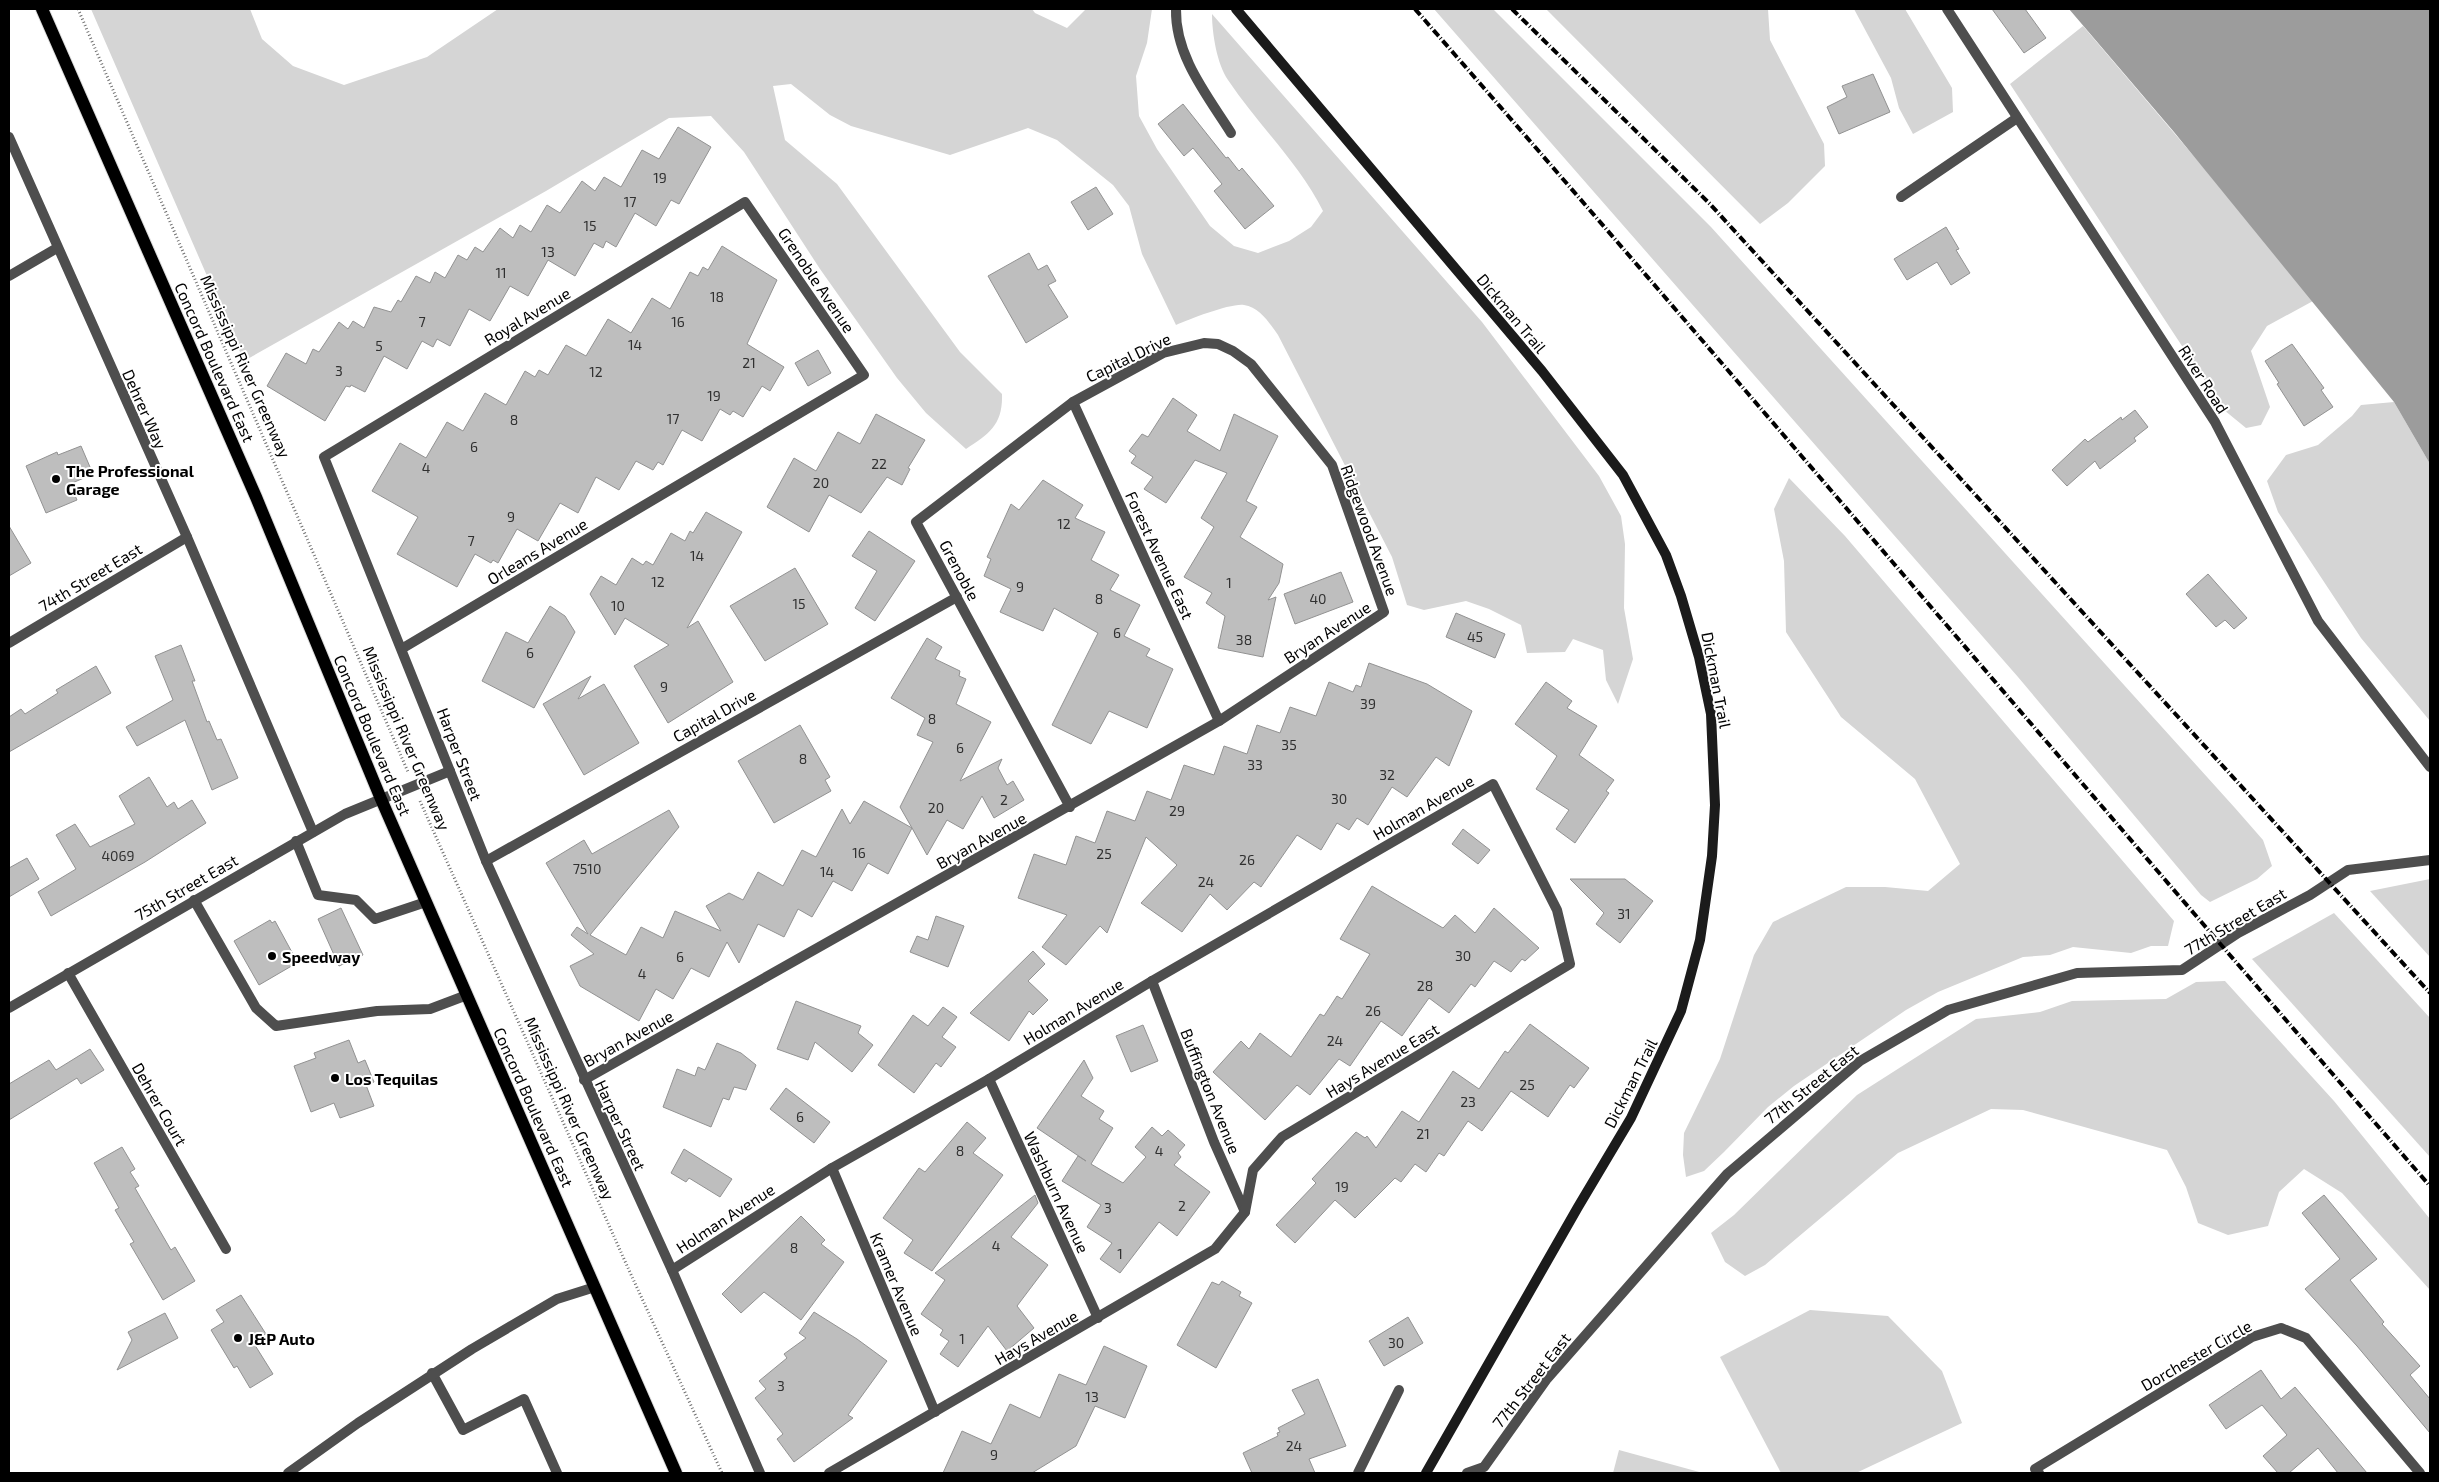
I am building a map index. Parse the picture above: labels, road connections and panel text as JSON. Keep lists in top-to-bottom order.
{
  "streets": {
    "main road": ["Concord Boulevard East"],
    "street": [
      "Grenoble Avenue",
      "Dickman Trail",
      "Royal Avenue",
      "Capital Drive",
      "River Road",
      "Dehrer Way",
      "Ridgewood Avenue",
      "Orleans Avenue",
      "Forest Avenue East",
      "Grenoble",
      "74th Street East",
      "Bryan Avenue",
      "Harper Street",
      "Holman Avenue",
      "75th Street East",
      "77th Street East",
      "Hays Avenue East",
      "Buffington Avenue",
      "Dehrer Court",
      "Washburn Avenue",
      "Kramer Avenue",
      "Hays Avenue",
      "Dorchester Circle"
    ],
    "path": ["Mississippi River Greenway"]
  },
  "crossings": [
    ["Grenoble Avenue", "Royal Avenue"],
    ["Grenoble Avenue", "Orleans Avenue"],
    ["Royal Avenue", "Orleans Avenue"],
    ["Royal Avenue", "Harper Street"],
    ["Capital Drive", "Ridgewood Avenue"],
    ["Capital Drive", "Forest Avenue East"],
    ["Capital Drive", "Grenoble"],
    ["Capital Drive", "Harper Street"],
    ["Concord Boulevard East", "75th Street East"],
    ["Mississippi River Greenway", "75th Street East"],
    ["Dehrer Way", "74th Street East"],
    ["Dehrer Way", "75th Street East"],
    ["Ridgewood Avenue", "Bryan Avenue"],
    ["Orleans Avenue", "Harper Street"],
    ["Forest Avenue East", "Grenoble"],
    ["Forest Avenue East", "Bryan Avenue"],
    ["Grenoble", "Bryan Avenue"],
    ["Bryan Avenue", "Harper Street"],
    ["Harper Street", "Holman Avenue"],
    ["Harper Street", "75th Street East"],
    ["Holman Avenue", "Hays Avenue East"],
    ["Holman Avenue", "Buffington Avenue"],
    ["Holman Avenue", "Washburn Avenue"],
    ["Holman Avenue", "Kramer Avenue"],
    ["75th Street East", "Dehrer Court"],
    ["Hays Avenue East", "Buffington Avenue"],
    ["Hays Avenue East", "Hays Avenue"],
    ["Buffington Avenue", "Hays Avenue"],
    ["Washburn Avenue", "Hays Avenue"],
    ["Kramer Avenue", "Hays Avenue"]
  ],
  "places": [
    "The Professional Garage",
    "Speedway",
    "Los Tequilas",
    "J&P Auto"
  ],
  "house_numbers": [
    "19",
    "17",
    "15",
    "13",
    "11",
    "18",
    "7",
    "16",
    "14",
    "5",
    "21",
    "3",
    "12",
    "19",
    "17",
    "8",
    "6",
    "22",
    "4",
    "20",
    "9",
    "12",
    "7",
    "14",
    "12",
    "1",
    "9",
    "8",
    "40",
    "15",
    "10",
    "6",
    "45",
    "38",
    "6",
    "9",
    "39",
    "8",
    "35",
    "6",
    "8",
    "33",
    "32",
    "30",
    "2",
    "20",
    "29",
    "16",
    "25",
    "4069",
    "26",
    "7510",
    "14",
    "24",
    "31",
    "30",
    "6",
    "4",
    "28",
    "26",
    "24",
    "25",
    "23",
    "6",
    "21",
    "8",
    "4",
    "19",
    "2",
    "3",
    "4",
    "8",
    "1",
    "1",
    "30",
    "3",
    "13",
    "24",
    "9"
  ]
}
